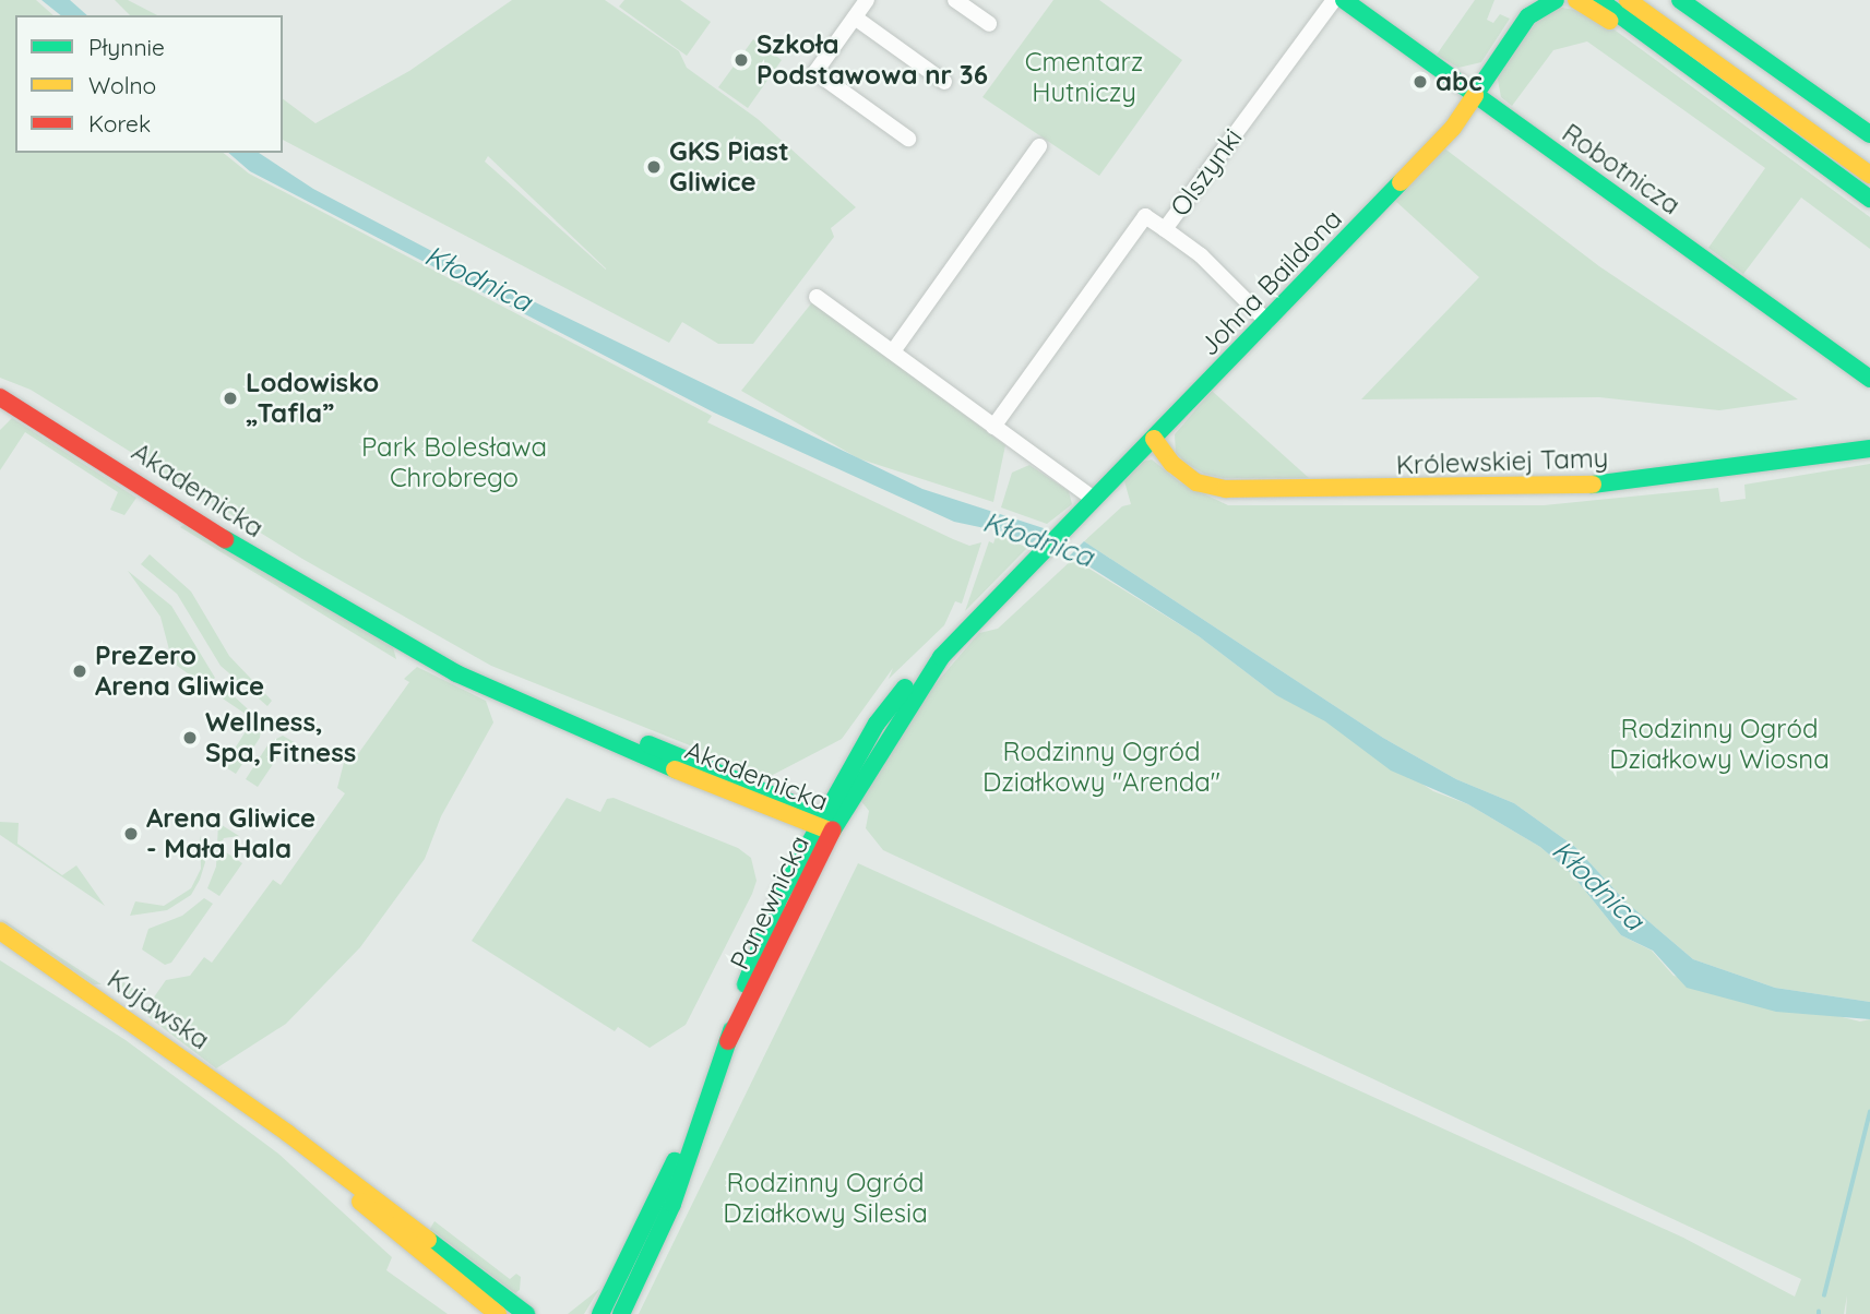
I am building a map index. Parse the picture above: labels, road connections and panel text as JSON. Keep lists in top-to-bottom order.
{
  "streets": {
    "street": [
      "Robotnicza",
      "Olszynki",
      "Johna Baildona",
      "Królewskiej Tamy",
      "Akademicka",
      "Panewnicka",
      "Kujawska"
    ]
  },
  "crossings": [
    ["Robotnicza", "Johna Baildona"],
    ["Johna Baildona", "Królewskiej Tamy"],
    ["Johna Baildona", "Panewnicka"],
    ["Akademicka", "Panewnicka"]
  ],
  "water": ["Kłodnica"],
  "parks": [
    "Cmentarz Hutniczy",
    "Park Bolesława Chrobrego",
    "Rodzinny Ogród Działkowy Wiosna",
    "Rodzinny Ogród Działkowy \"Arenda\"",
    "Rodzinny Ogród Działkowy Silesia"
  ],
  "places": [
    "Szkoła Podstawowa nr 36",
    "abc",
    "GKS Piast Gliwice",
    "Lodowisko „Tafla”",
    "PreZero Arena Gliwice",
    "Wellness, Spa, Fitness",
    "Arena Gliwice - Mała Hala"
  ],
  "legend": ["Płynnie", "Wolno", "Korek"]
}
